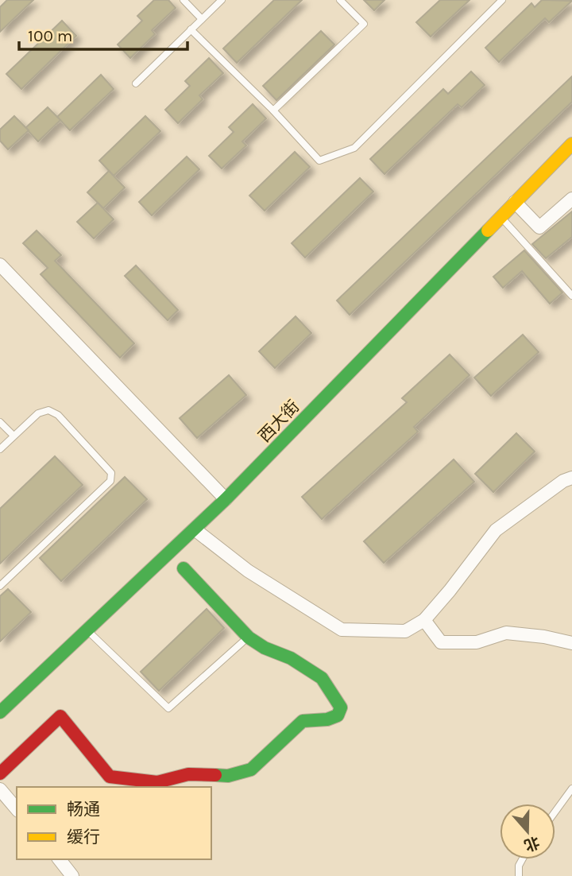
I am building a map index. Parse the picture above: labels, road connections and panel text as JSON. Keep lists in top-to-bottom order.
{
  "streets": {
    "main road": ["西大街"]
  },
  "legend": ["畅通", "缓行"],
  "scale_bar": "100 m",
  "north": "bottom"
}
